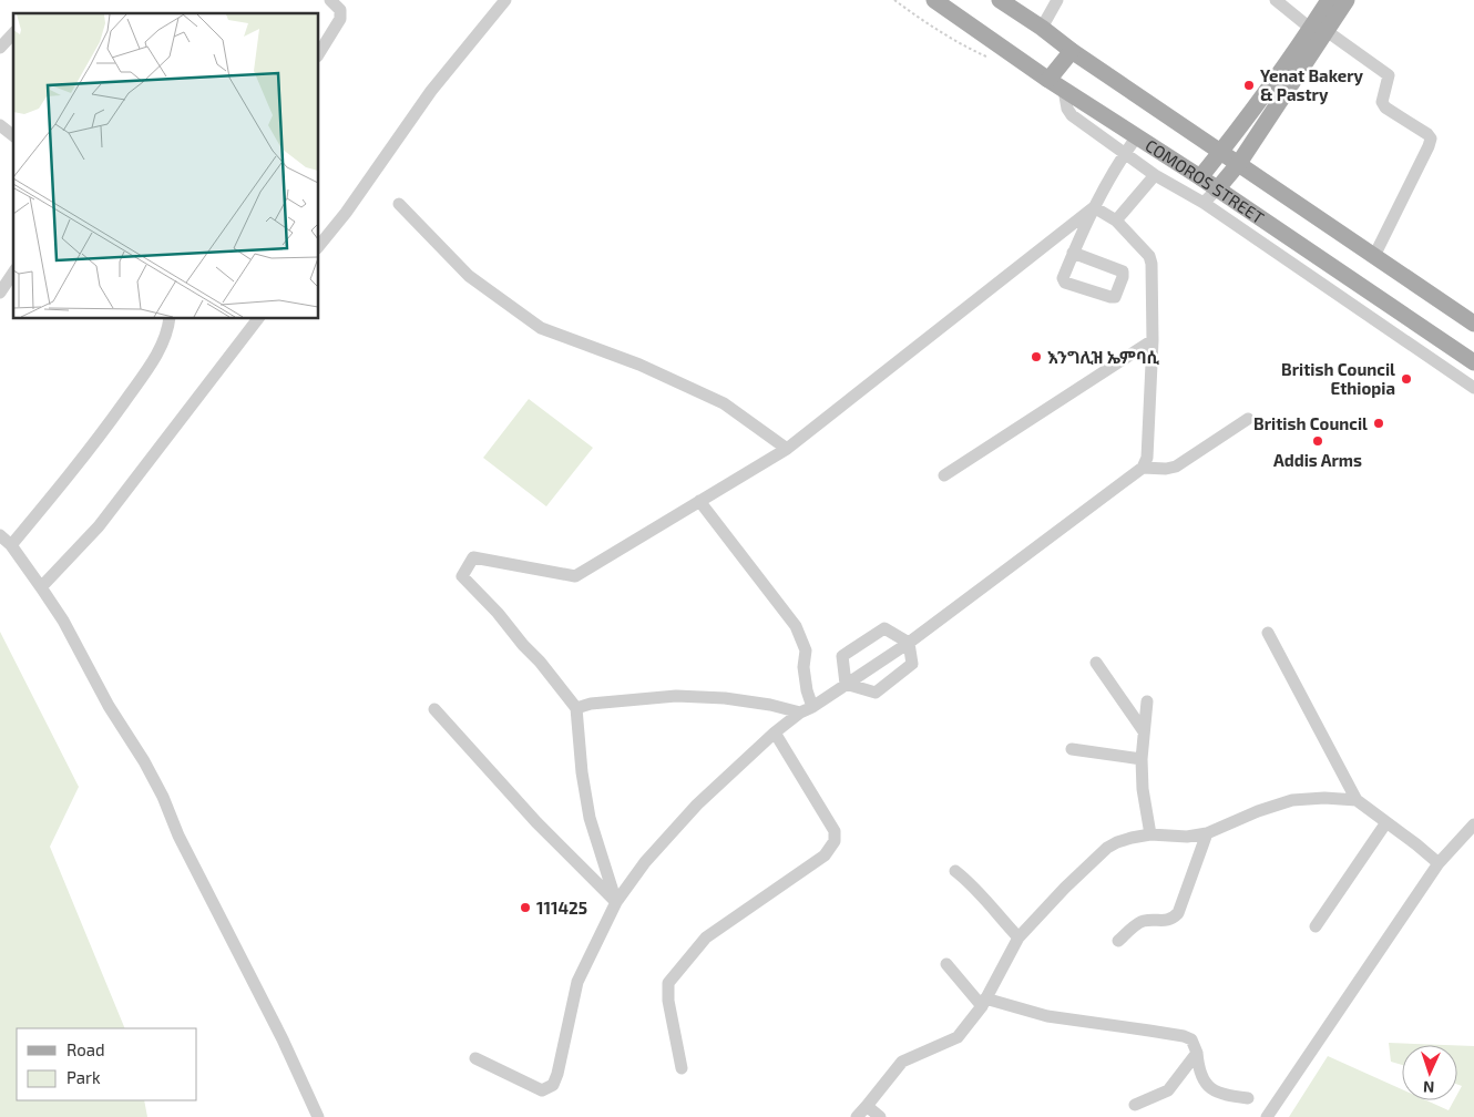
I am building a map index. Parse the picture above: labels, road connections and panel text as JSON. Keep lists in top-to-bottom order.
{
  "streets": {
    "main road": ["COMOROS STREET"]
  },
  "places": [
    "Yenat Bakery & Pastry",
    "እንግሊዝ ኤምባሲ",
    "British Council Ethiopia",
    "British Council",
    "Addis Arms",
    "111425"
  ],
  "legend": ["Road", "Park"],
  "north": "bottom"
}
